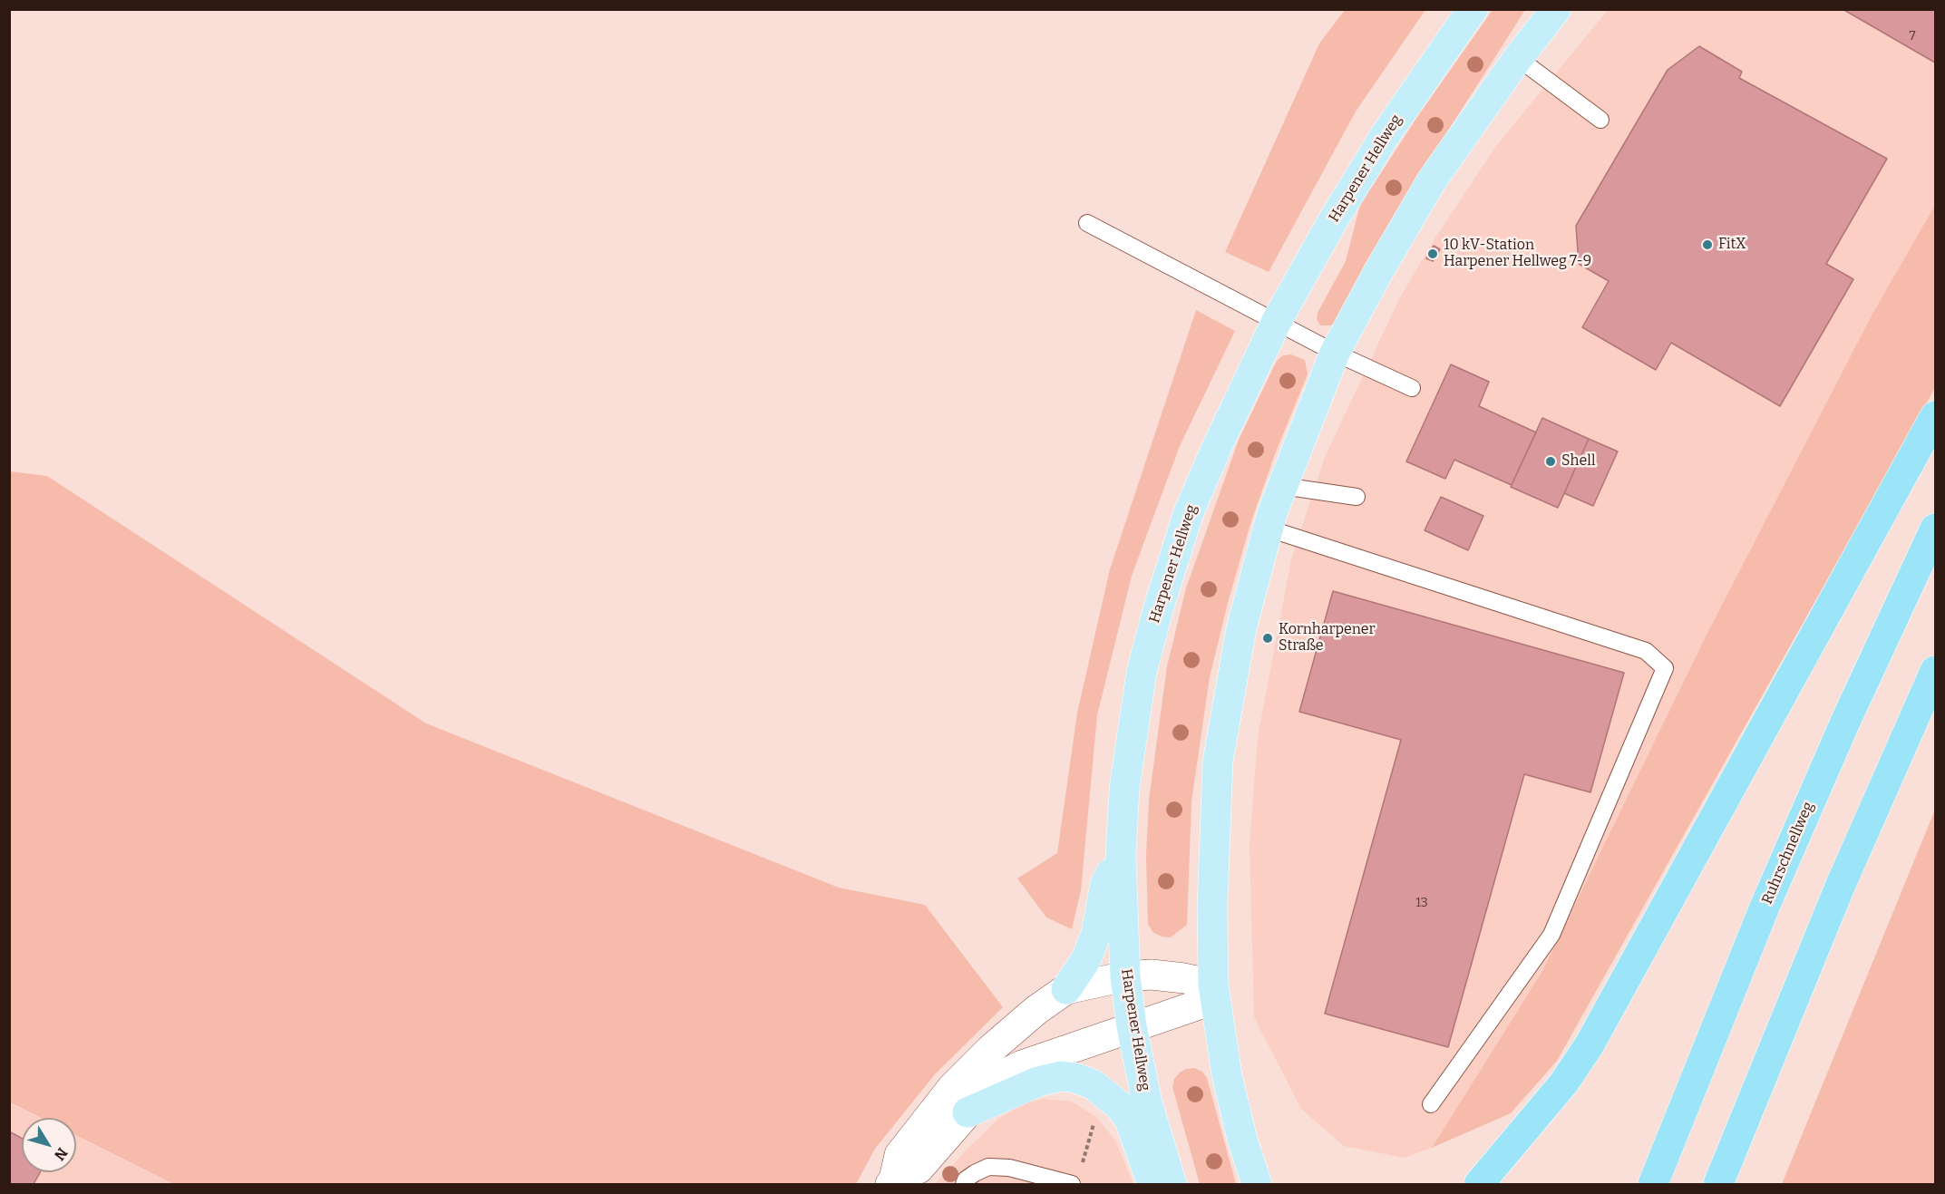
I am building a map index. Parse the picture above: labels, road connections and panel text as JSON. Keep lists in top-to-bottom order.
{
  "streets": {
    "highway": ["Ruhrschnellweg"],
    "main road": ["Harpener Hellweg"]
  },
  "places": [
    "FitX",
    "10 kV-Station Harpener Hellweg 7-9",
    "Shell",
    "Kornharpener Straße"
  ],
  "house_numbers": ["7", "13"],
  "north": "bottom right"
}
